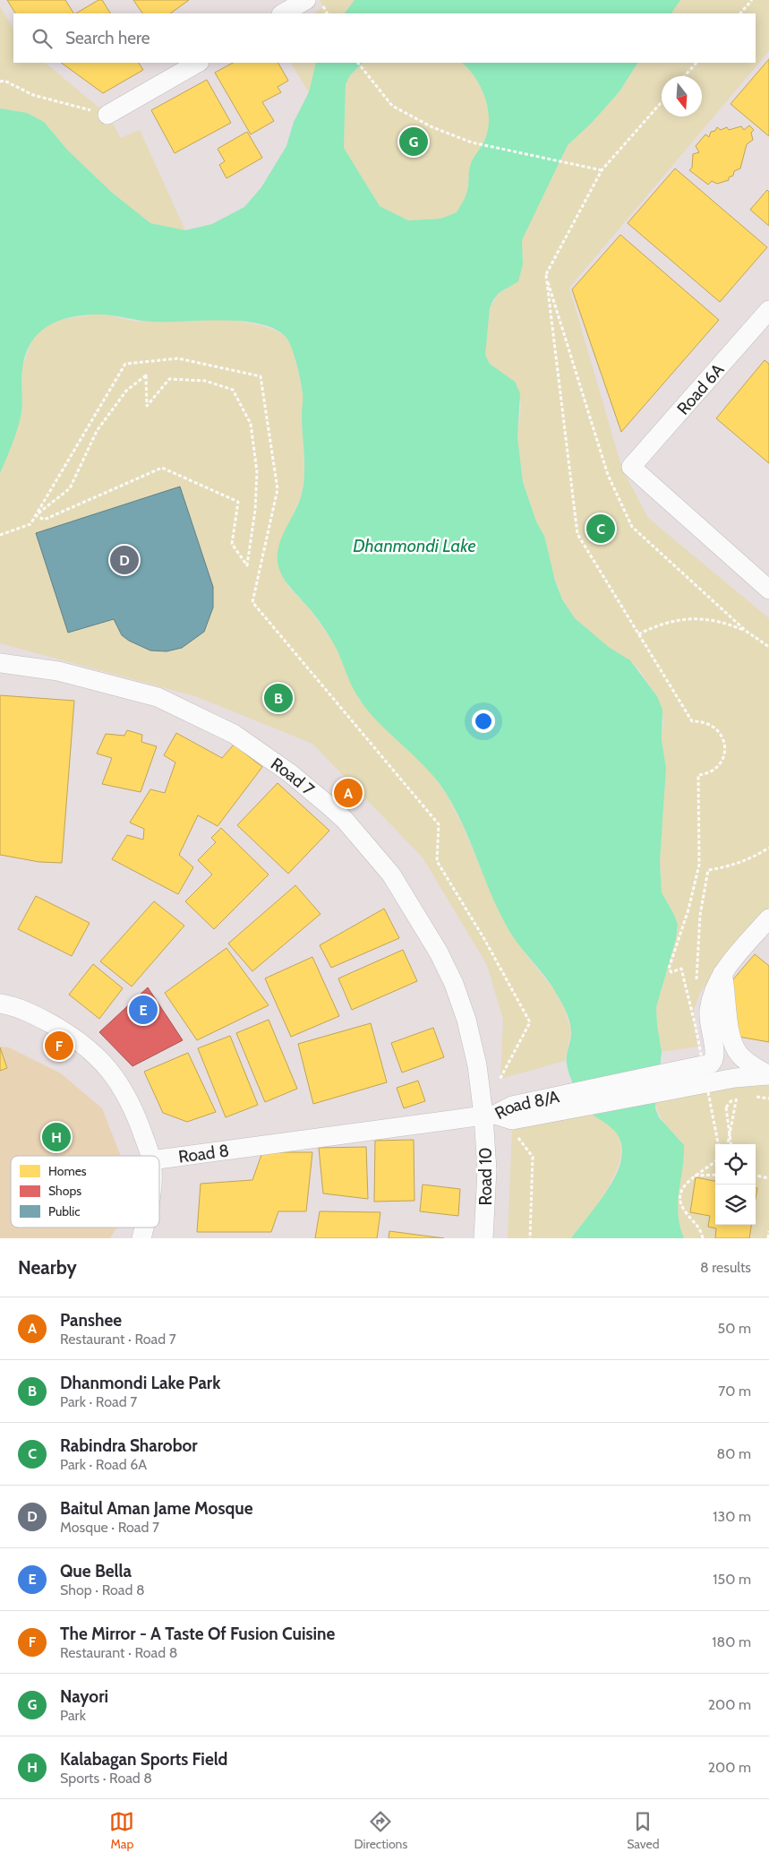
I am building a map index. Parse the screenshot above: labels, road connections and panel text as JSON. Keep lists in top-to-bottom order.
{
  "streets": {
    "street": [
      "Road 6A",
      "Road 7",
      "Road 8/A",
      "Road 8",
      "Road 10"
    ]
  },
  "crossings": [
    ["Road 7", "Road 8/A"],
    ["Road 7", "Road 8"],
    ["Road 7", "Road 10"],
    ["Road 8/A", "Road 8"],
    ["Road 8/A", "Road 10"],
    ["Road 8", "Road 10"]
  ],
  "water": ["Dhanmondi Lake"],
  "legend": ["Homes", "Shops", "Public"],
  "north": "bottom",
  "page": {
    "search": "Search here",
    "pins": [
      "G",
      "C",
      "D",
      "B",
      "A",
      "E",
      "F",
      "H"
    ],
    "heading": ["Nearby", "8 results"],
    "list": [
      {
        "mark": "A",
        "name": "Panshee",
        "note": "Restaurant · Road 7",
        "value": "50 m"
      },
      {
        "mark": "B",
        "name": "Dhanmondi Lake Park",
        "note": "Park · Road 7",
        "value": "70 m"
      },
      {
        "mark": "C",
        "name": "Rabindra Sharobor",
        "note": "Park · Road 6A",
        "value": "80 m"
      },
      {
        "mark": "D",
        "name": "Baitul Aman Jame Mosque",
        "note": "Mosque · Road 7",
        "value": "130 m"
      },
      {
        "mark": "E",
        "name": "Que Bella",
        "note": "Shop · Road 8",
        "value": "150 m"
      },
      {
        "mark": "F",
        "name": "The Mirror - A Taste Of Fusion Cuisine",
        "note": "Restaurant · Road 8",
        "value": "180 m"
      },
      {
        "mark": "G",
        "name": "Nayori",
        "note": "Park",
        "value": "200 m"
      },
      {
        "mark": "H",
        "name": "Kalabagan Sports Field",
        "note": "Sports · Road 8",
        "value": "200 m"
      }
    ],
    "nav": ["Map", "Directions", "Saved"]
  }
}
